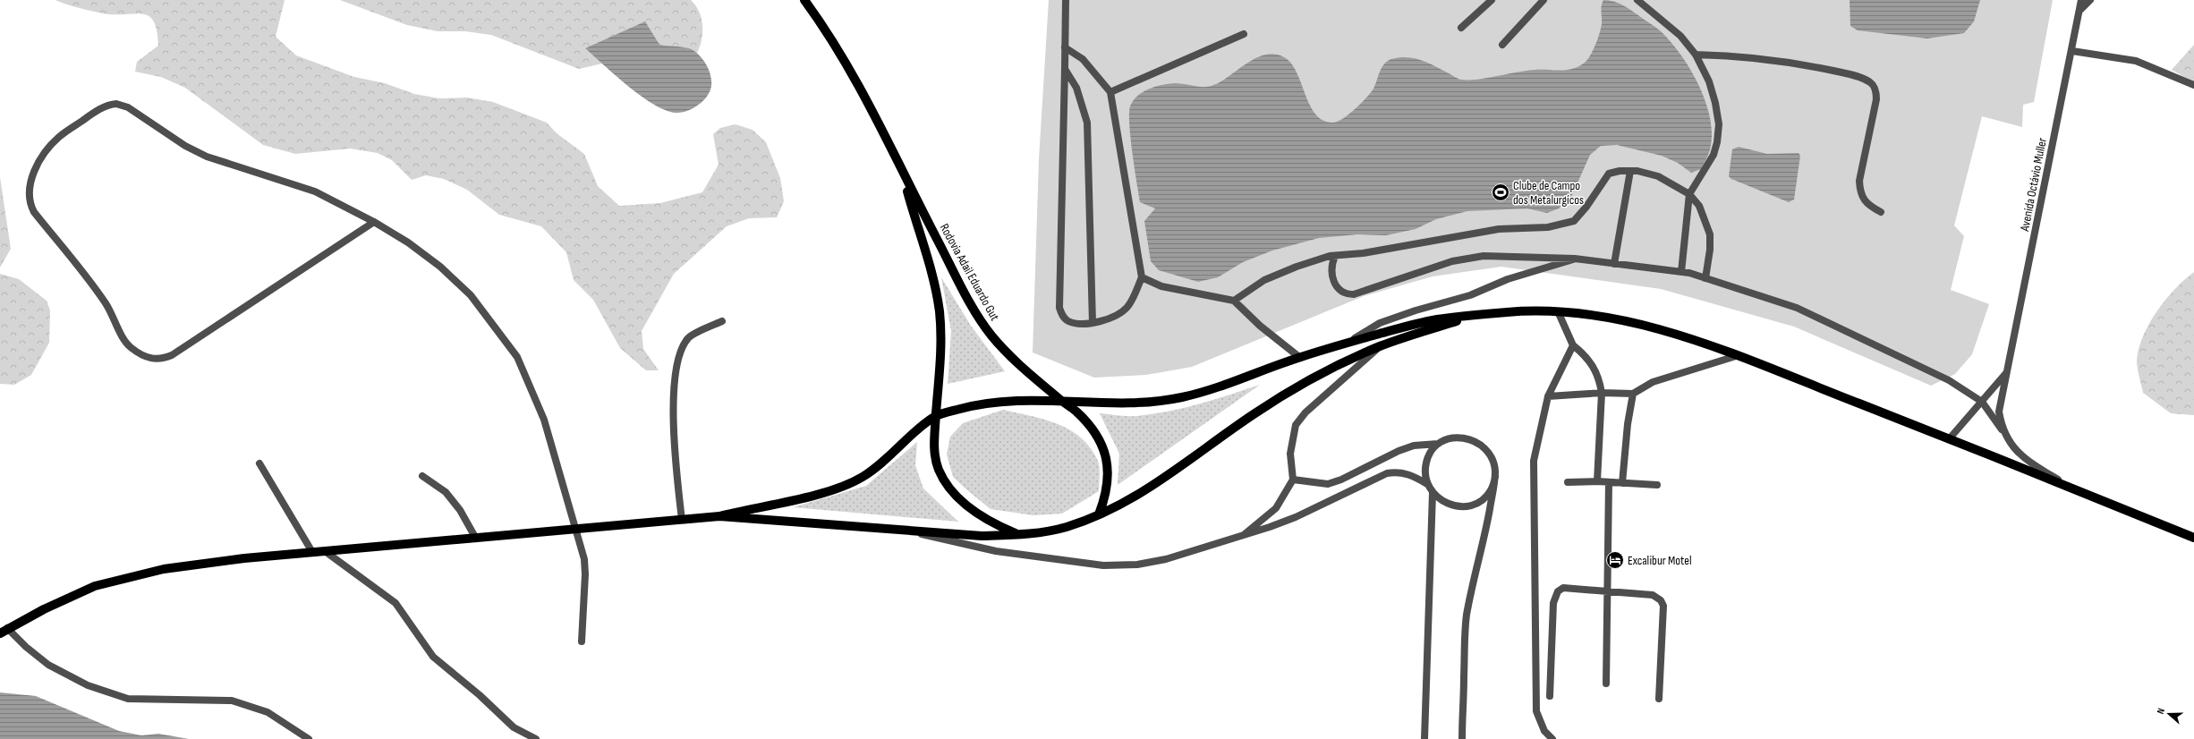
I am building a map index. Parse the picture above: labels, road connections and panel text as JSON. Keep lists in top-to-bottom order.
{
  "streets": {
    "main road": ["Rodovia Adail Eduardo Gut"],
    "street": ["Avenida Octávio Muller"]
  },
  "places": {
    "sports": ["Clube de Campo dos Metalurgícos"],
    "hotel": ["Excalibur Motel"]
  },
  "north": "left"
}
